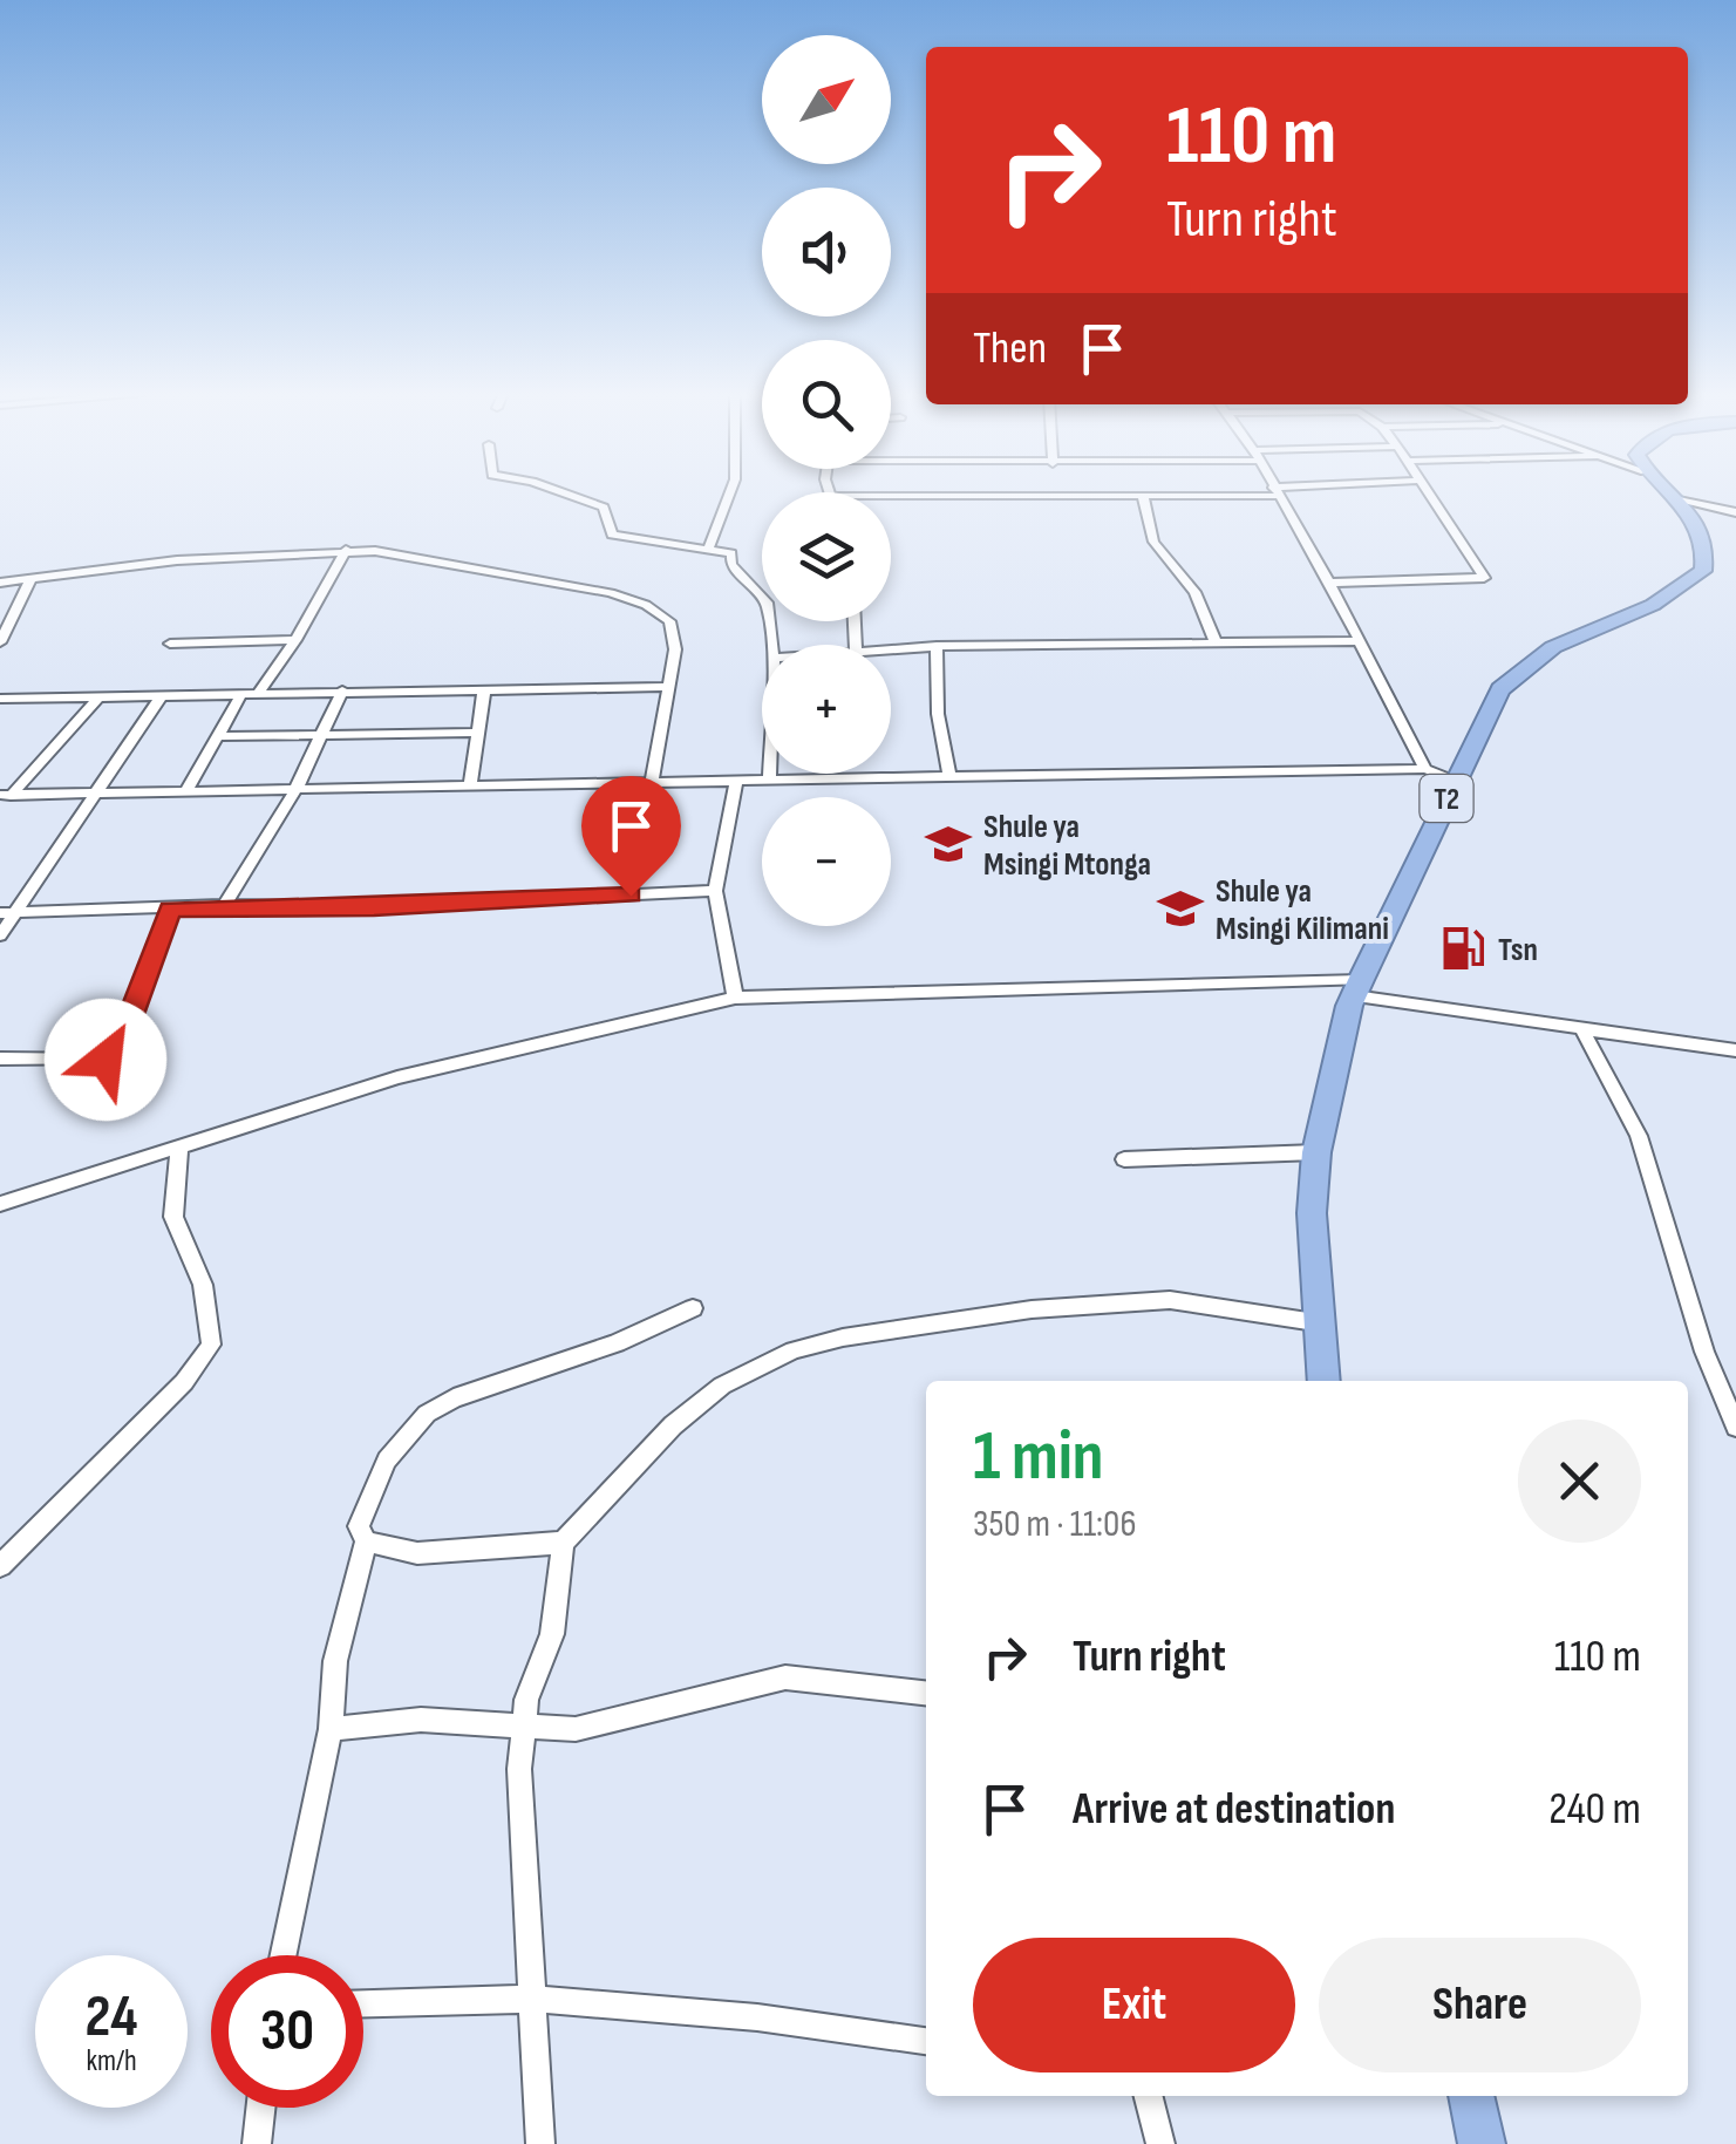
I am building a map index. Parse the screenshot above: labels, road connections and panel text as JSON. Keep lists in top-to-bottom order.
{
  "streets": {
    "highway": ["T2"]
  },
  "places": {
    "school or university": ["Shule ya Msingi Mtonga", "Shule ya Msingi Kilimani"],
    "fuel station": ["Tsn"]
  },
  "north": "top right",
  "page": {
    "map_buttons": ["+", "−"],
    "turn": ["110 m", "Turn right"],
    "then": "Then",
    "heading": ["1 min", "350 m · 11:06"],
    "list": [
      {
        "name": "Turn right",
        "value": "110 m"
      },
      {
        "name": "Arrive at destination",
        "value": "240 m"
      }
    ],
    "buttons": ["Exit", "Share"],
    "speed": "24 km/h",
    "limit": "30"
  }
}
